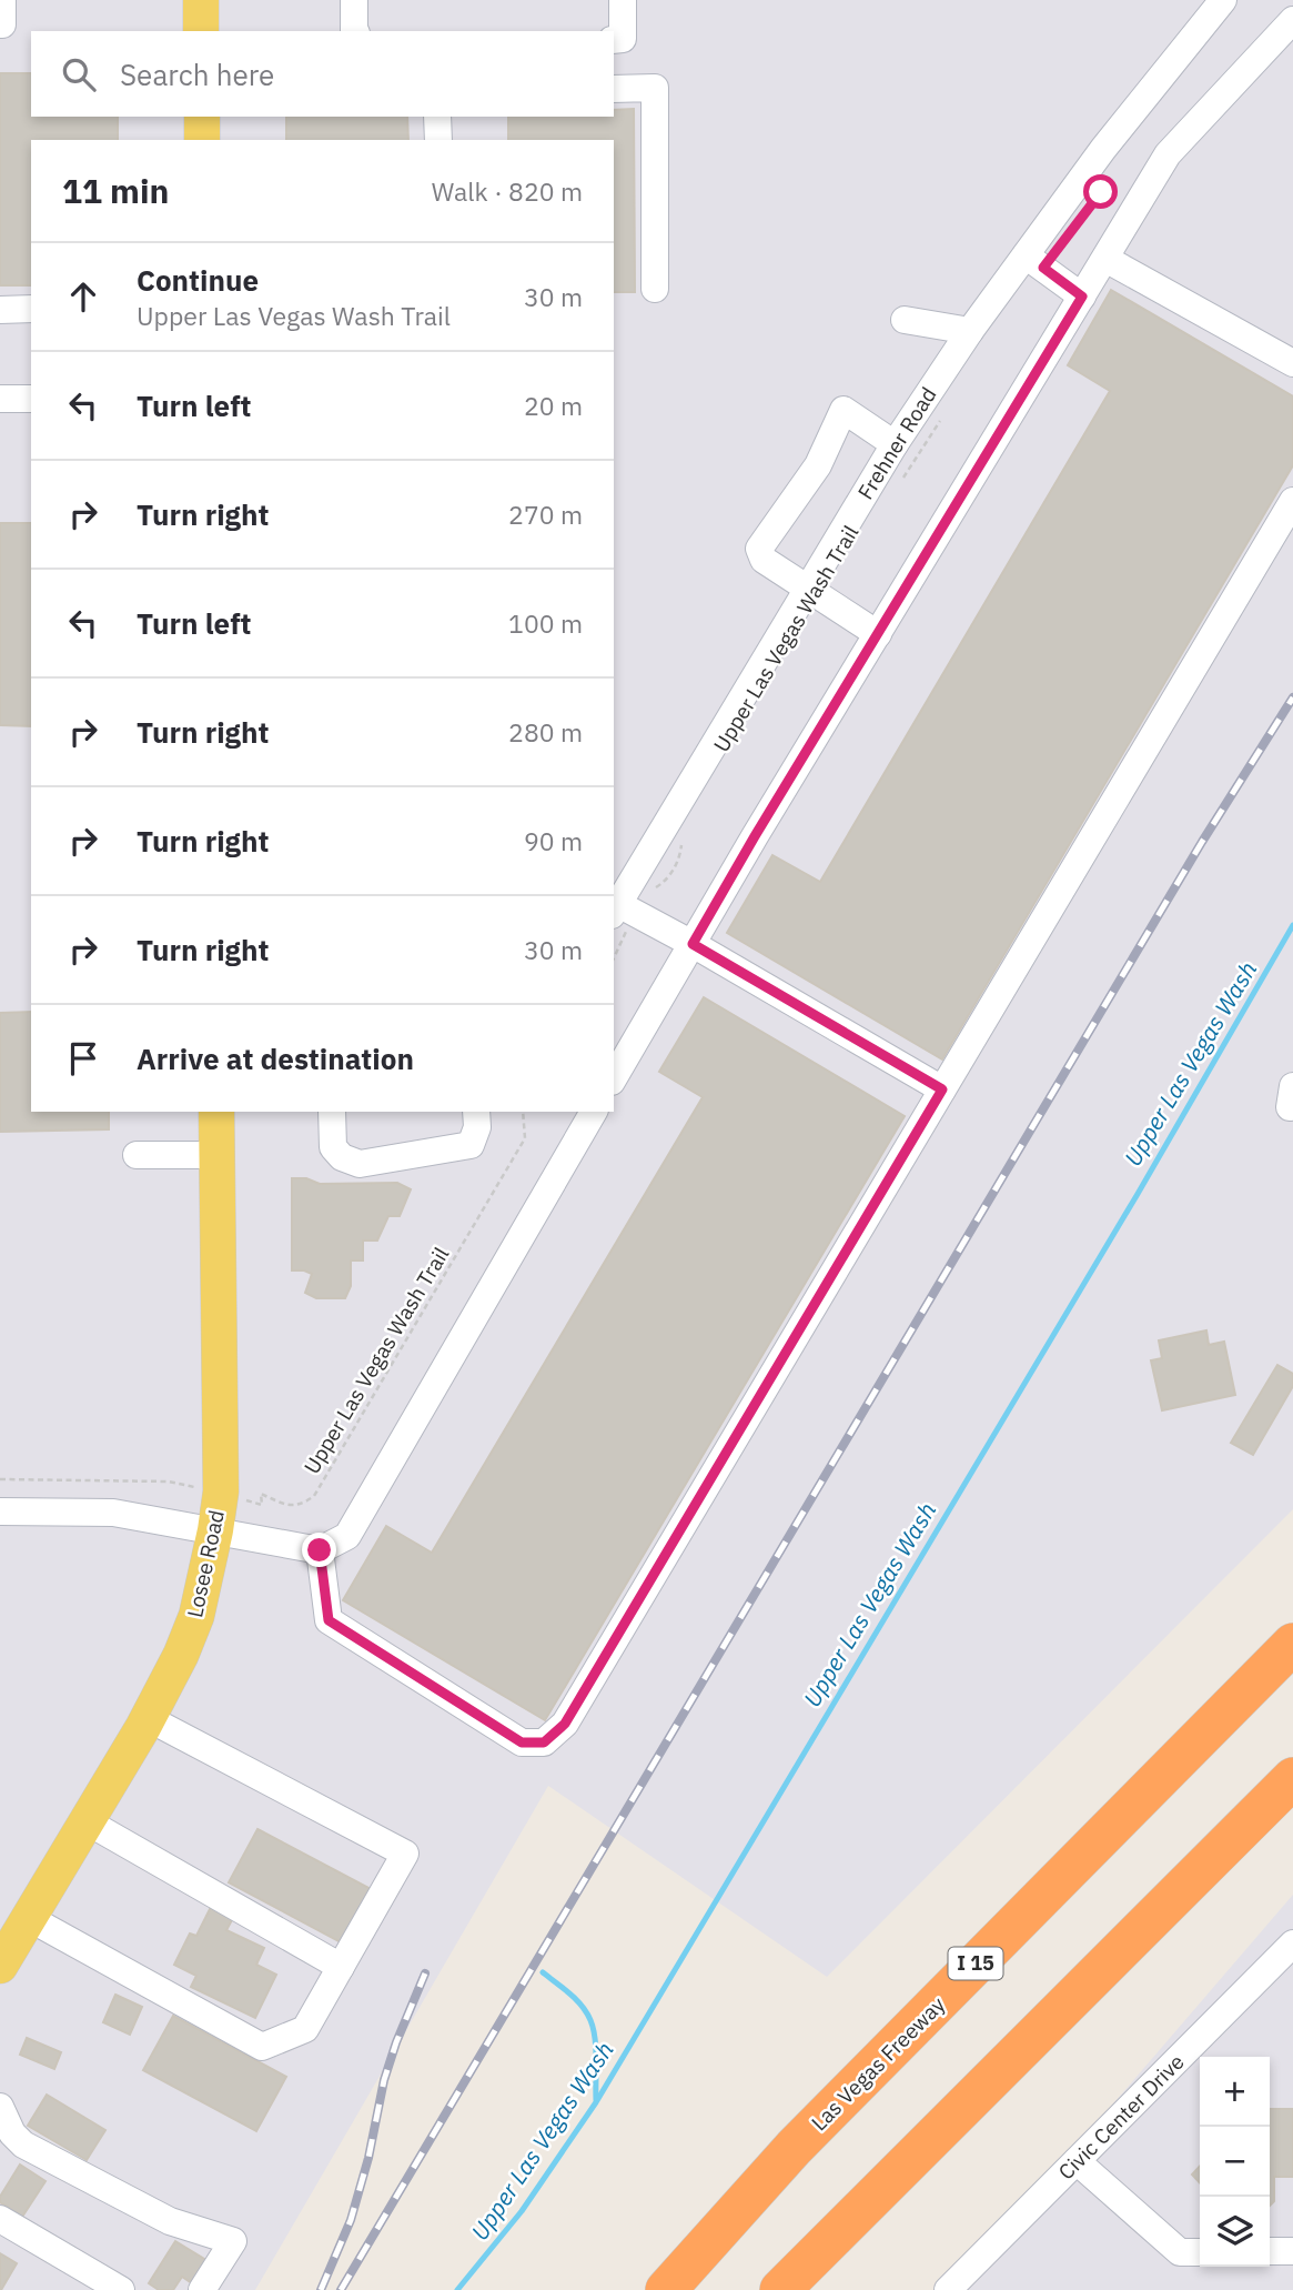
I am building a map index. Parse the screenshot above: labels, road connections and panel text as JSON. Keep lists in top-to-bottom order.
{
  "streets": {
    "highway": ["I 15", "Las Vegas Freeway"],
    "main road": ["Losee Road"],
    "street": ["Frehner Road", "Civic Center Drive"],
    "path": ["Upper Las Vegas Wash Trail"]
  },
  "crossings": [
    ["Upper Las Vegas Wash Trail", "Losee Road"]
  ],
  "water": ["Upper Las Vegas Wash"],
  "page": {
    "search": "Search here",
    "heading": ["11 min", "Walk · 820 m"],
    "list": [
      ["Continue", "Upper Las Vegas Wash Trail", "30 m"],
      ["Turn left", "20 m"],
      ["Turn right", "270 m"],
      ["Turn left", "100 m"],
      ["Turn right", "280 m"],
      ["Turn right", "90 m"],
      ["Turn right", "30 m"],
      "Arrive at destination"
    ],
    "map_buttons": ["+", "−"]
  }
}
